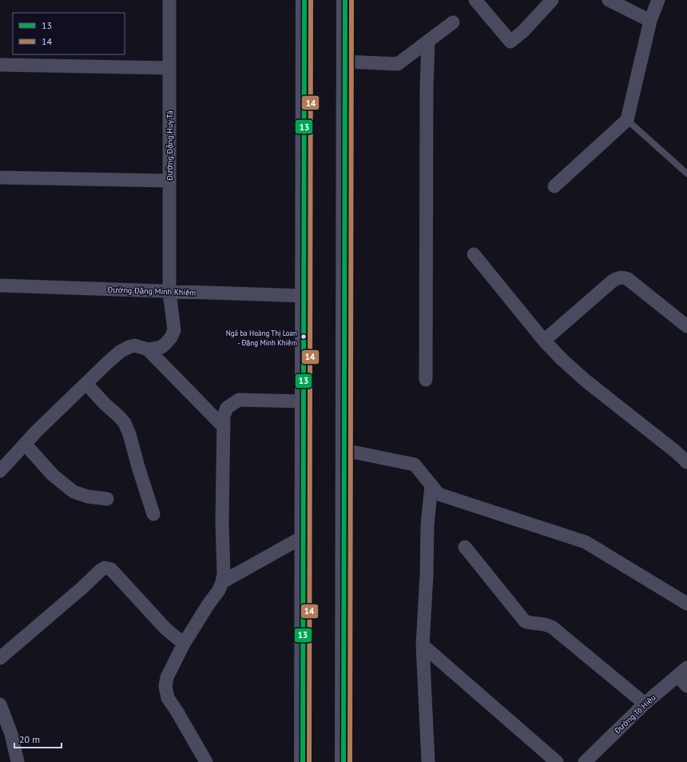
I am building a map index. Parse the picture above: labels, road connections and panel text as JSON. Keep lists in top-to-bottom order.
{
  "streets": {
    "street": ["Đường Đặng Huy Tá", "Đường Đặng Minh Khiêm", "Đường Tô Hiệu"]
  },
  "crossings": [
    ["Đường Đặng Huy Tá", "Đường Đặng Minh Khiêm"]
  ],
  "places": ["Ngã ba Hoàng Thị Loan - Đặng Minh Khiêm"],
  "lines": ["transit line 13", "transit line 14"],
  "legend": ["13", "14"],
  "scale_bar": "20 m"
}
